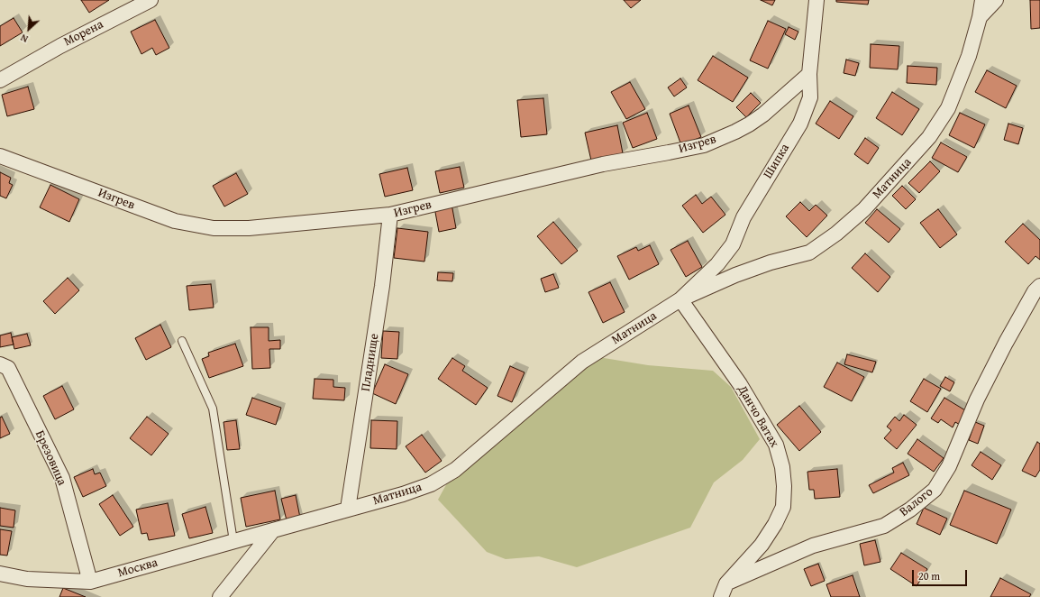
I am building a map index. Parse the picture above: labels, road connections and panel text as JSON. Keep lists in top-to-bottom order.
{
  "streets": {
    "street": [
      "Морена",
      "Изгрев",
      "Шипка",
      "Матница",
      "Пладнище",
      "Данчо Ватах",
      "Брезовица",
      "Валого",
      "Москва"
    ]
  },
  "crossings": [
    ["Изгрев", "Шипка"],
    ["Изгрев", "Пладнище"],
    ["Шипка", "Матница"],
    ["Шипка", "Данчо Ватах"],
    ["Матница", "Пладнище"],
    ["Матница", "Данчо Ватах"],
    ["Матница", "Москва"],
    ["Данчо Ватах", "Валого"],
    ["Брезовица", "Москва"]
  ],
  "scale_bar": "20 m",
  "north": "bottom left"
}
